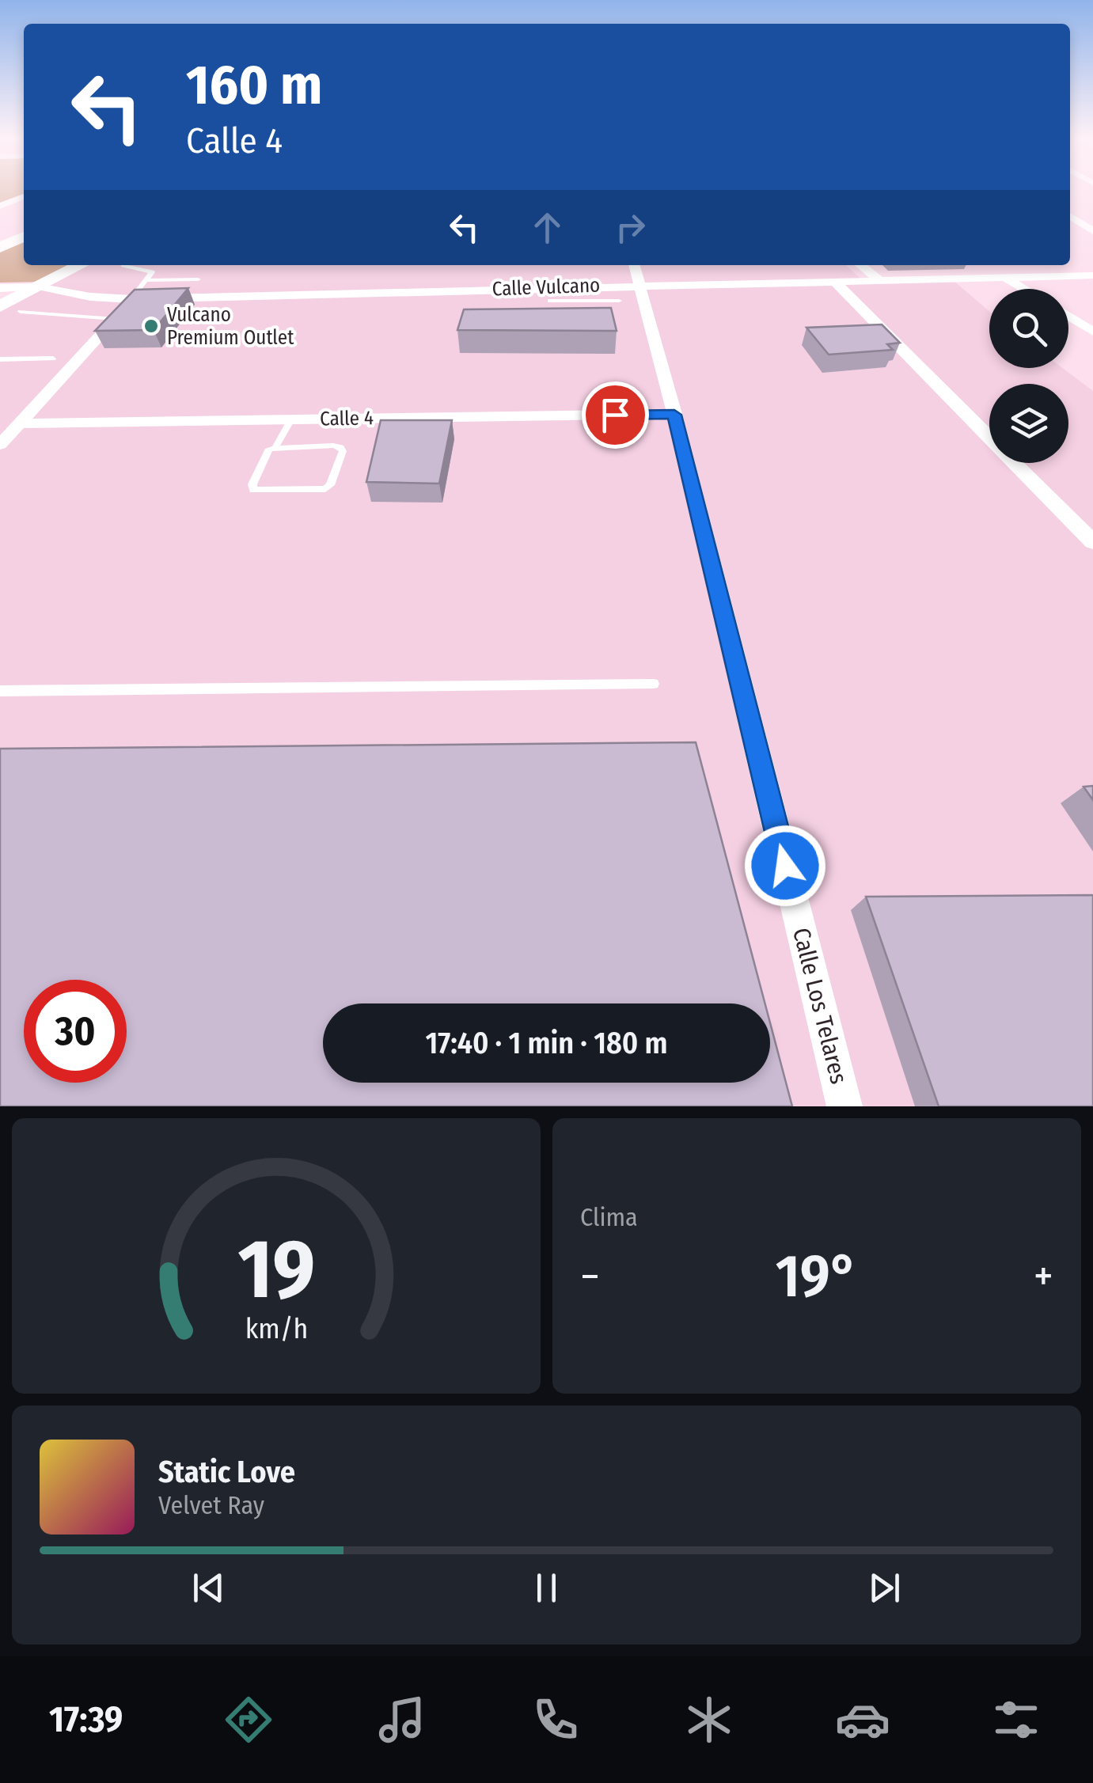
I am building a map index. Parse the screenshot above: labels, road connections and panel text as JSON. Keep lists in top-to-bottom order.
{
  "streets": {
    "street": ["Calle Vulcano", "Calle 4", "Calle Los Telares"]
  },
  "crossings": [
    ["Calle Vulcano", "Calle Los Telares"],
    ["Calle 4", "Calle Los Telares"]
  ],
  "places": ["Vulcano Premium Outlet"],
  "page": {
    "turn": ["160 m", "Calle 4"],
    "limit": "30",
    "trip": "17:40 · 1 min · 180 m",
    "tile": "Clima",
    "heat": ["−", "19°", "+"],
    "song": ["Static Love", "Velvet Ray"],
    "tabs": "17:39",
    "gauge": ["19", "km/h"]
  }
}
